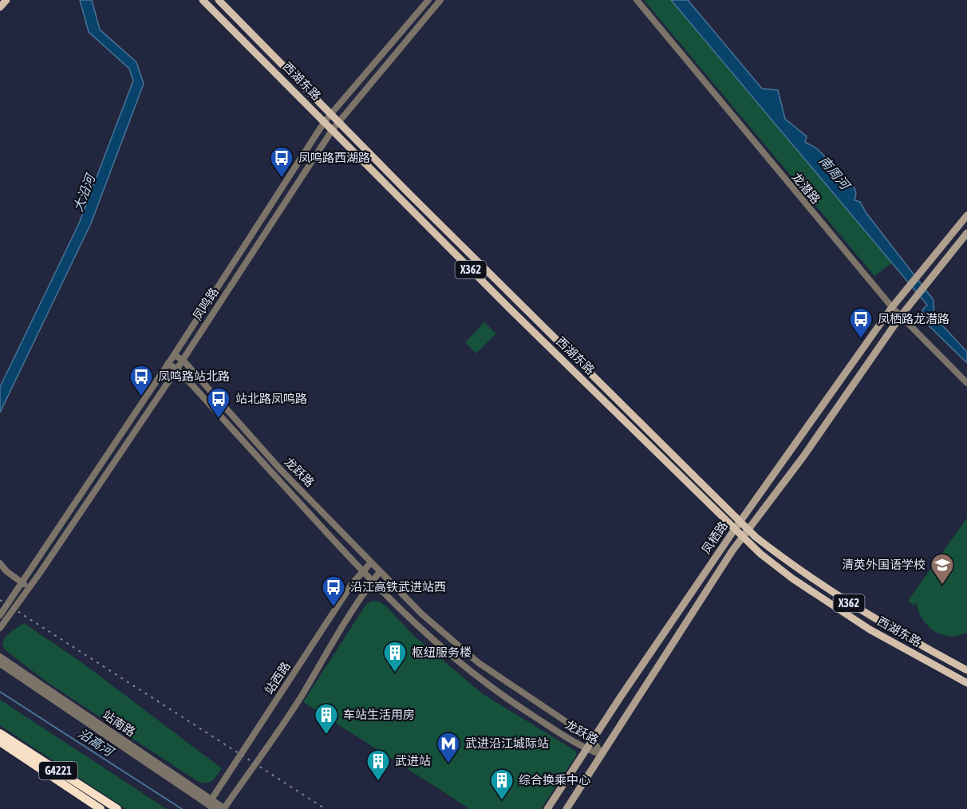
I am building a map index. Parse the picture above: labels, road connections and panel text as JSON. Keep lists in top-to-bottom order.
{
  "streets": {
    "highway": ["G4221"],
    "main road": ["西湖东路", "X362", "凤栖路"],
    "street": [
      "龙潜路",
      "凤鸣路",
      "龙跃路",
      "站西路",
      "站南路"
    ]
  },
  "crossings": [
    ["西湖东路", "凤鸣路"],
    ["西湖东路", "凤栖路"],
    ["龙潜路", "凤栖路"],
    ["凤鸣路", "龙跃路"],
    ["龙跃路", "凤栖路"],
    ["龙跃路", "站西路"],
    ["站西路", "站南路"]
  ],
  "water": ["南周河", "大沿河", "沿高河"],
  "places": {
    "bus stop": [
      "凤鸣路西湖路",
      "凤栖路龙潜路",
      "凤鸣路站北路",
      "站北路凤鸣路",
      "沿江高铁武进站西"
    ],
    "school or university": ["清英外国语学校"],
    "building": [
      "枢纽服务楼",
      "车站生活用房",
      "武进站",
      "综合换乘中心"
    ],
    "metro station": ["武进沿江城际站"]
  }
}
